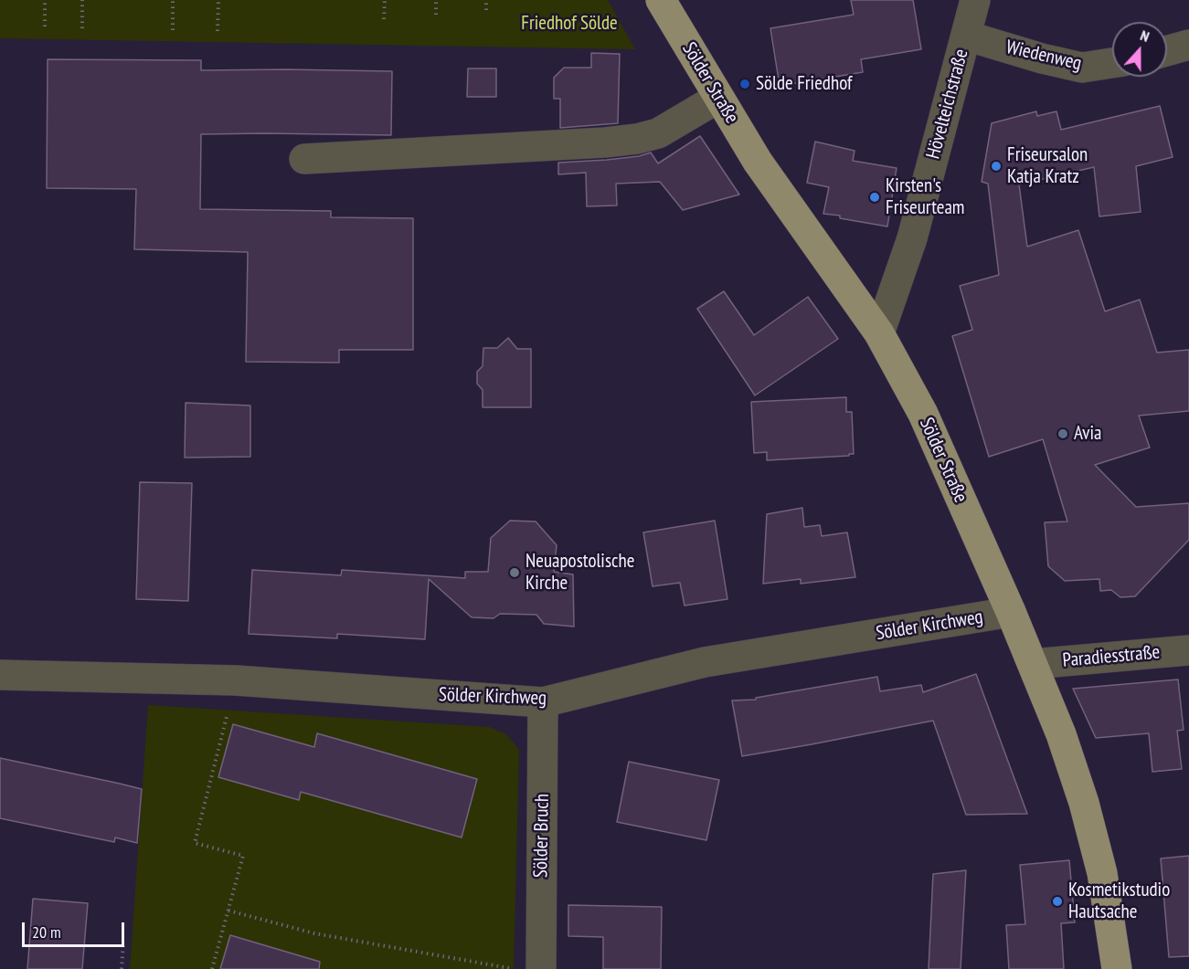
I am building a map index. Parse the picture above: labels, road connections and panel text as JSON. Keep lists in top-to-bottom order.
{
  "streets": {
    "main road": ["Sölder Straße"],
    "street": [
      "Wiedenweg",
      "Hövelteichstraße",
      "Sölder Kirchweg",
      "Paradiesstraße",
      "Sölder Bruch"
    ]
  },
  "crossings": [
    ["Wiedenweg", "Hövelteichstraße"],
    ["Sölder Straße", "Hövelteichstraße"],
    ["Sölder Straße", "Sölder Kirchweg"],
    ["Sölder Straße", "Paradiesstraße"],
    ["Sölder Kirchweg", "Sölder Bruch"]
  ],
  "parks": ["Friedhof Sölde"],
  "places": [
    "Sölde Friedhof",
    "Friseursalon Katja Kratz",
    "Kirsten's Friseurteam",
    "Avia",
    "Neuapostolische Kirche",
    "Kosmetikstudio Hautsache"
  ],
  "scale_bar": "20 m",
  "north": "top"
}
